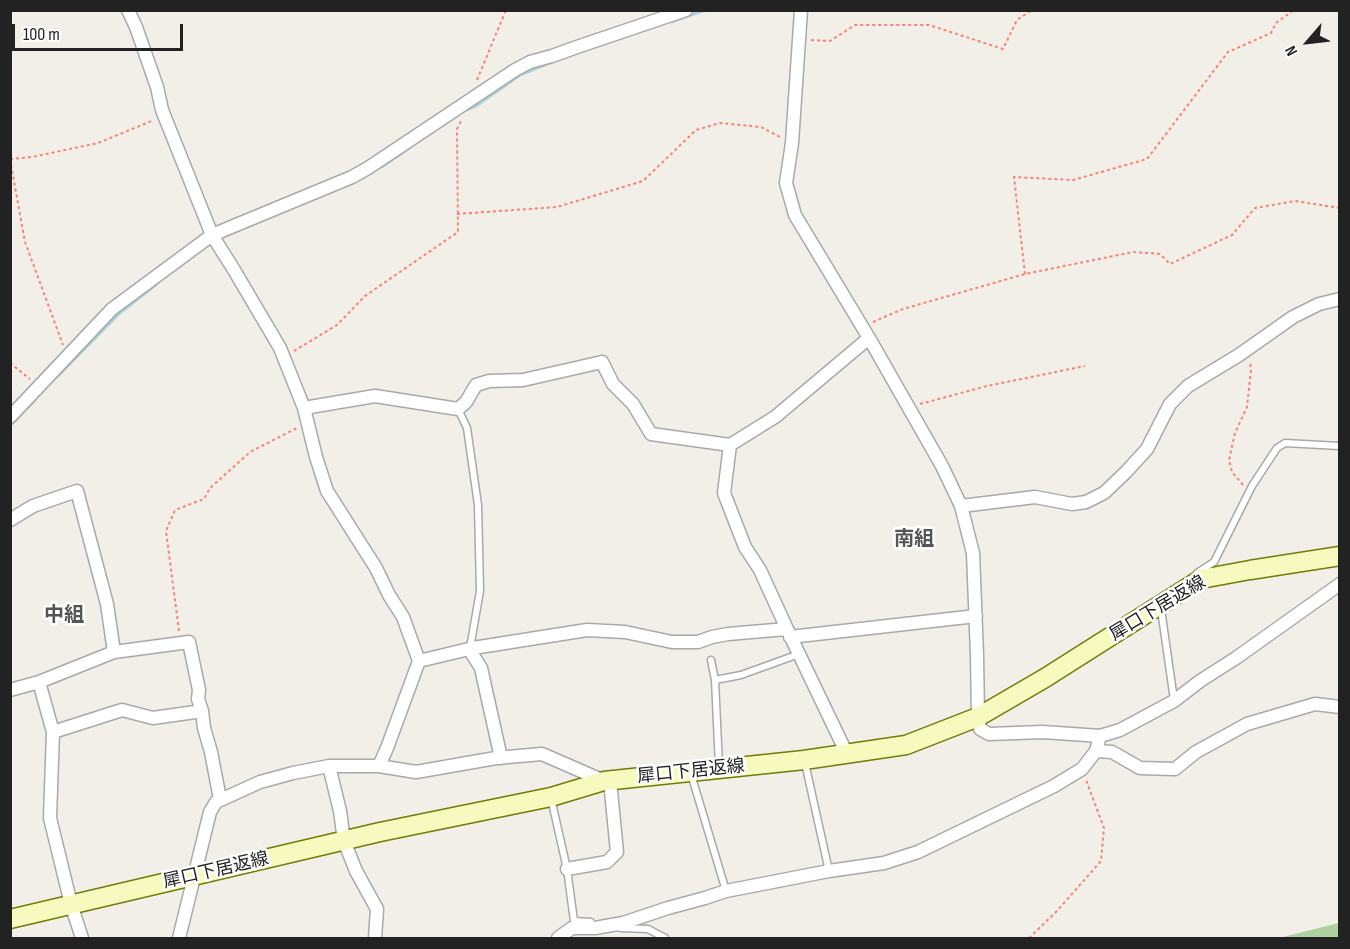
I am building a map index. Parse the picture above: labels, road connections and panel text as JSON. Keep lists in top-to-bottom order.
{
  "streets": {
    "main road": ["犀口下居返線"]
  },
  "districts": ["南組", "中組"],
  "scale_bar": "100 m",
  "north": "bottom left"
}
